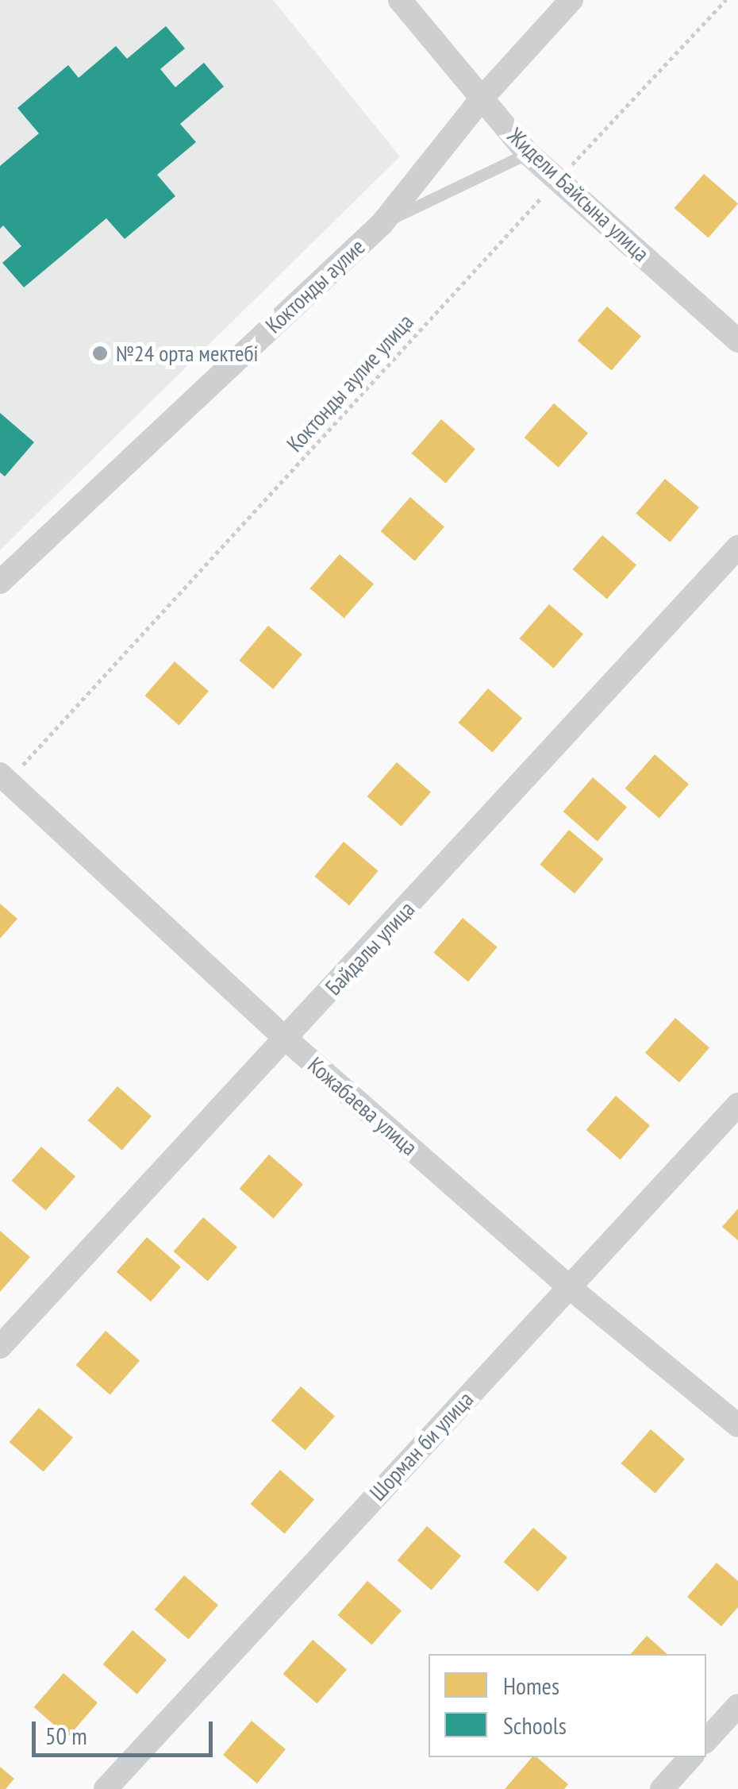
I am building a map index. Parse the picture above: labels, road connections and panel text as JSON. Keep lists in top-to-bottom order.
{
  "streets": {
    "street": [
      "Жидели Байсына улица",
      "Коктонды аулие",
      "Байдалы улица",
      "Кожабаева улица",
      "Шорман би улица"
    ],
    "path": ["Коктонды аулие улица"]
  },
  "crossings": [
    ["Жидели Байсына улица", "Коктонды аулие"],
    ["Жидели Байсына улица", "Коктонды аулие улица"],
    ["Коктонды аулие улица", "Кожабаева улица"],
    ["Байдалы улица", "Кожабаева улица"],
    ["Кожабаева улица", "Шорман би улица"]
  ],
  "places": ["№24 орта мектебі"],
  "legend": ["Homes", "Schools"],
  "scale_bar": "50 m"
}
